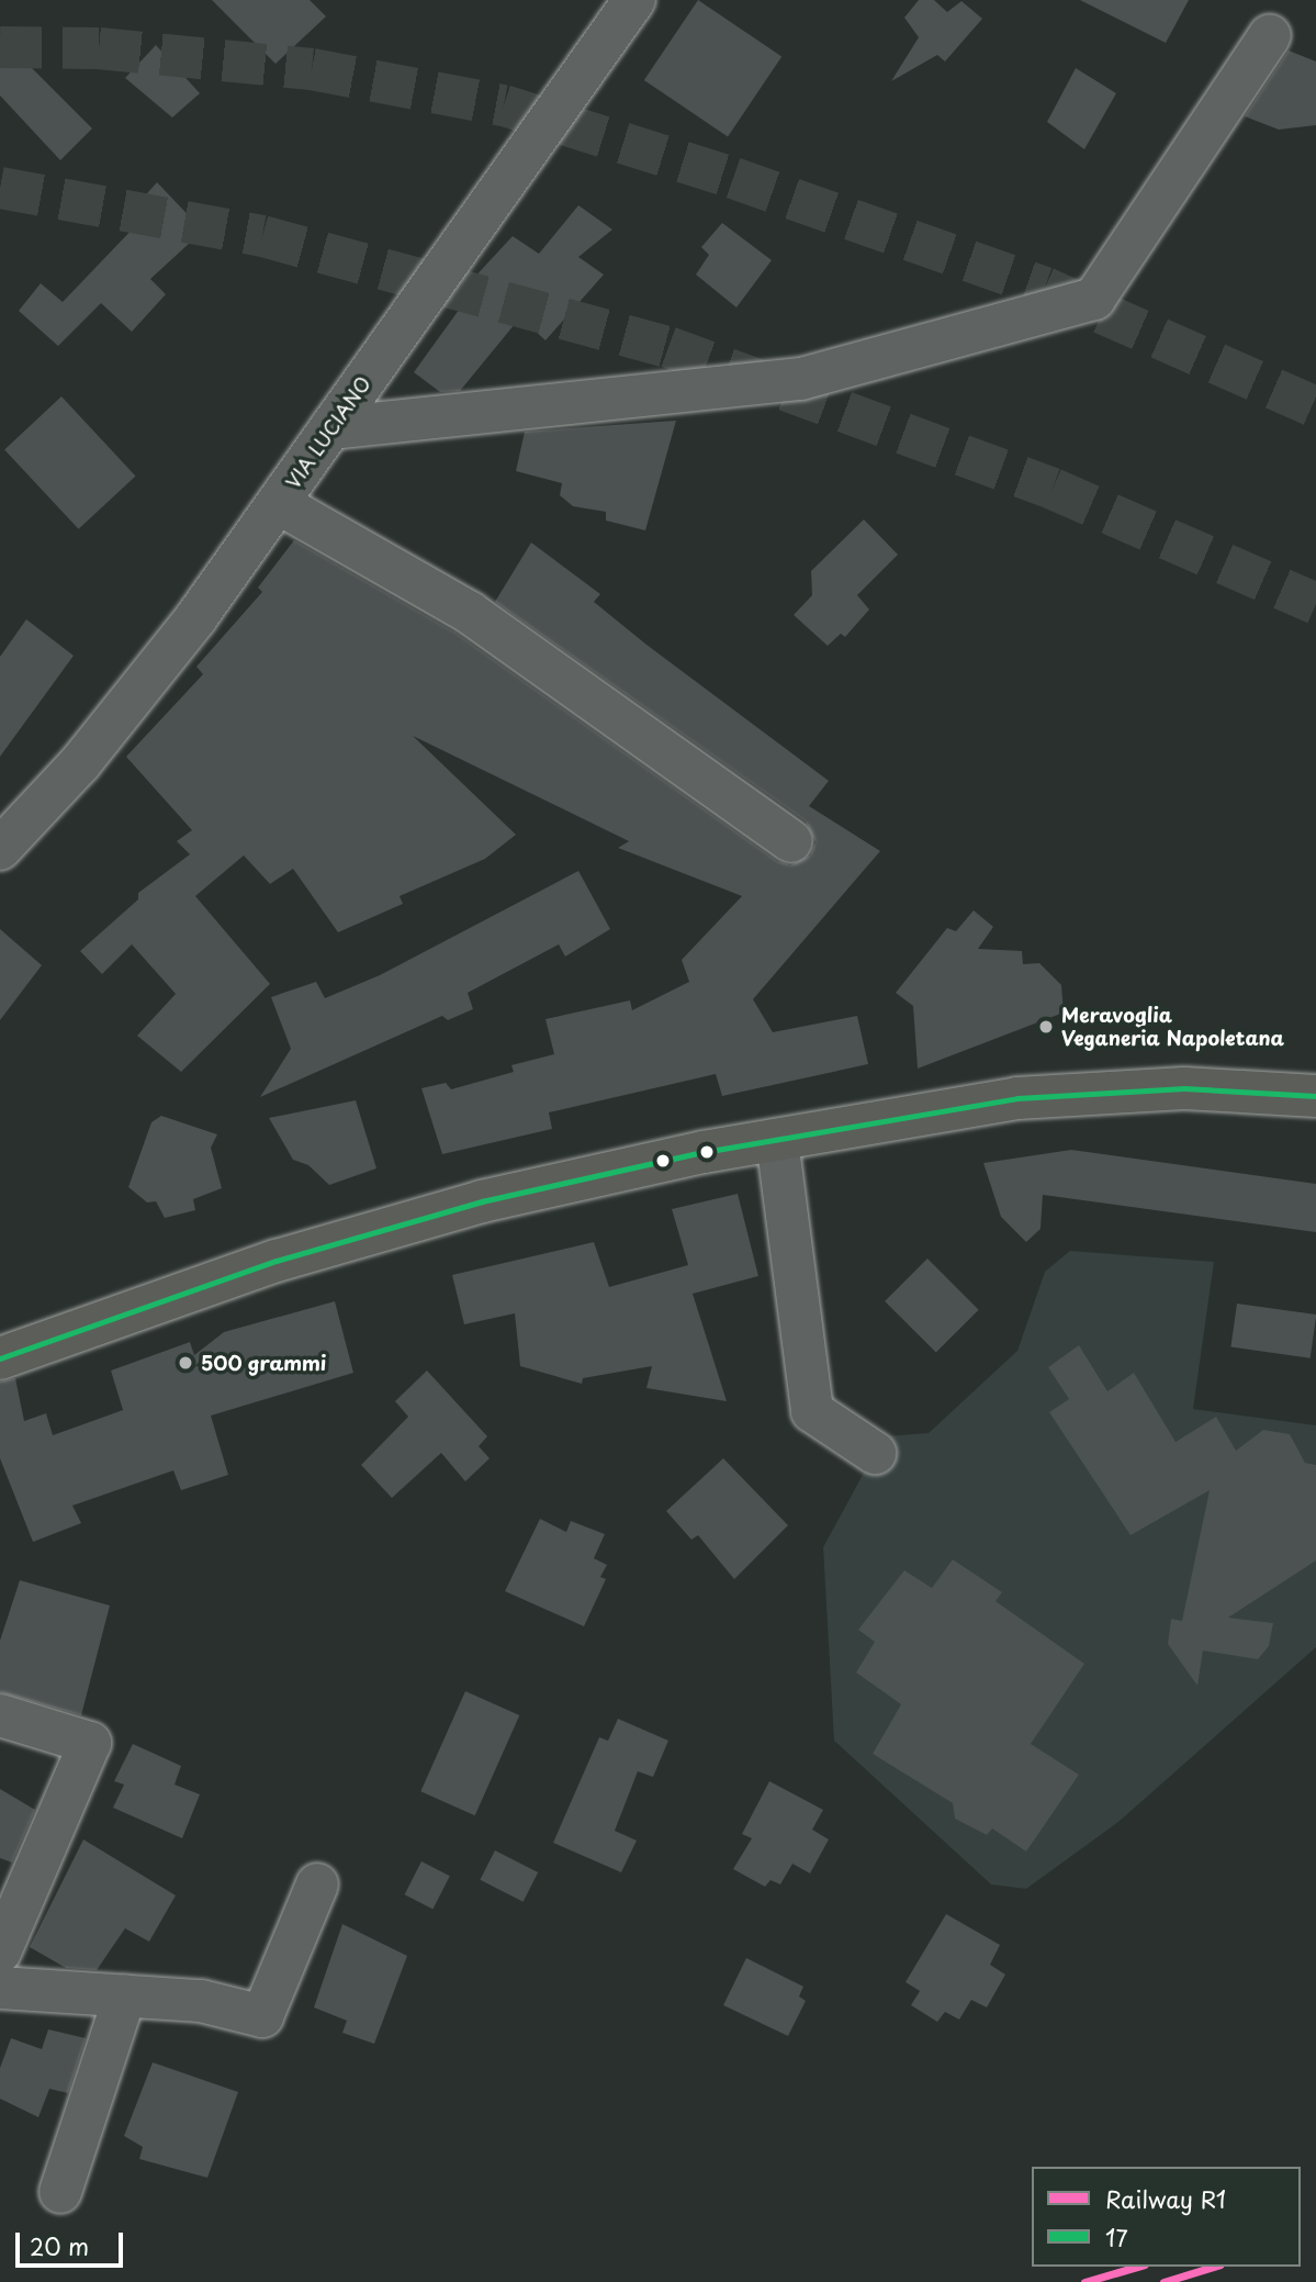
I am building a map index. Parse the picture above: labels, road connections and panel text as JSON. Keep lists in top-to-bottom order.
{
  "streets": {
    "street": ["VIA LUCIANO"]
  },
  "places": ["Meravoglia Veganeria Napoletana", "500 grammi"],
  "lines": ["transit line 17", "rail line R1"],
  "legend": ["Railway R1", "17"],
  "scale_bar": "20 m"
}
